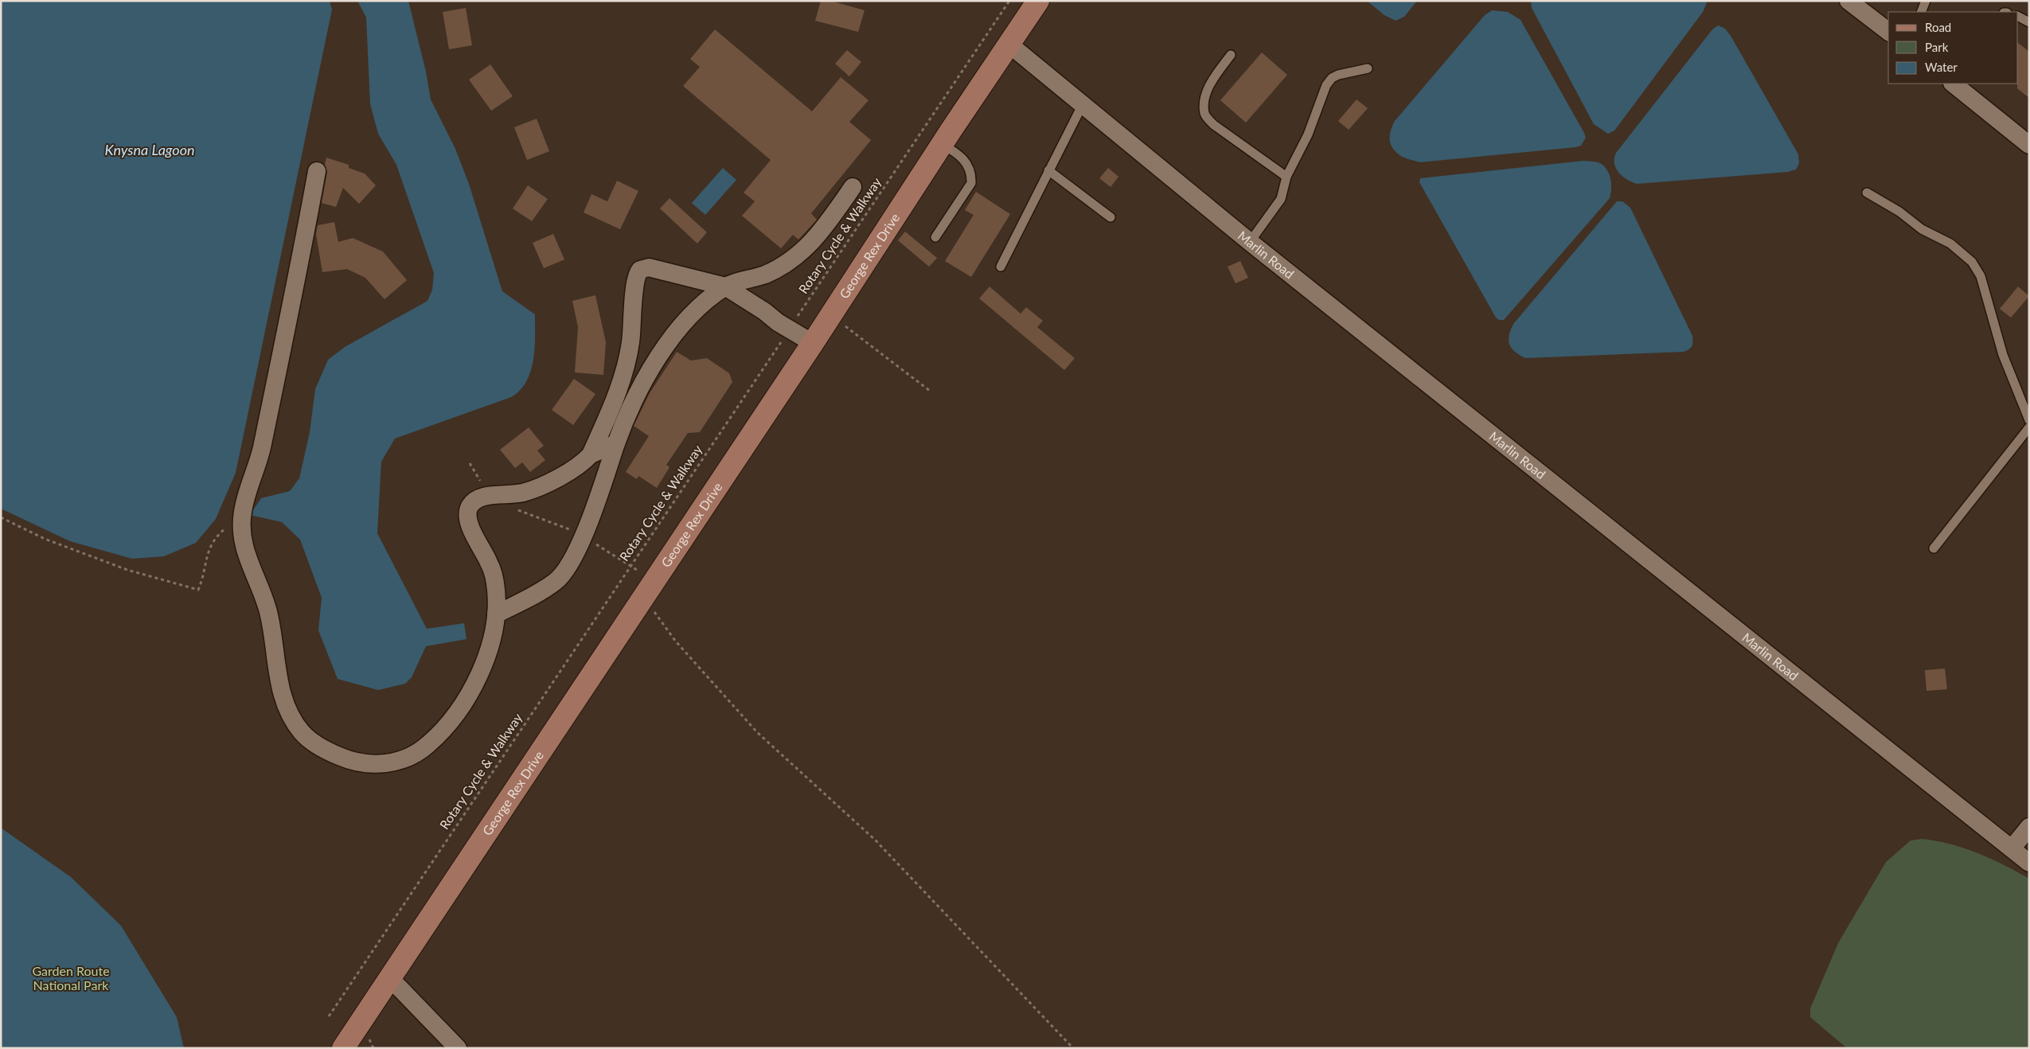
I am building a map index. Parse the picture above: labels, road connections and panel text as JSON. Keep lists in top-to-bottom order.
{
  "streets": {
    "street": ["Marlin Road", "George Rex Drive"],
    "path": ["Rotary Cycle & Walkway"]
  },
  "crossings": [
    ["Marlin Road", "George Rex Drive"]
  ],
  "water": ["Knysna Lagoon"],
  "parks": ["Garden Route National Park"],
  "legend": ["Road", "Park", "Water"]
}
